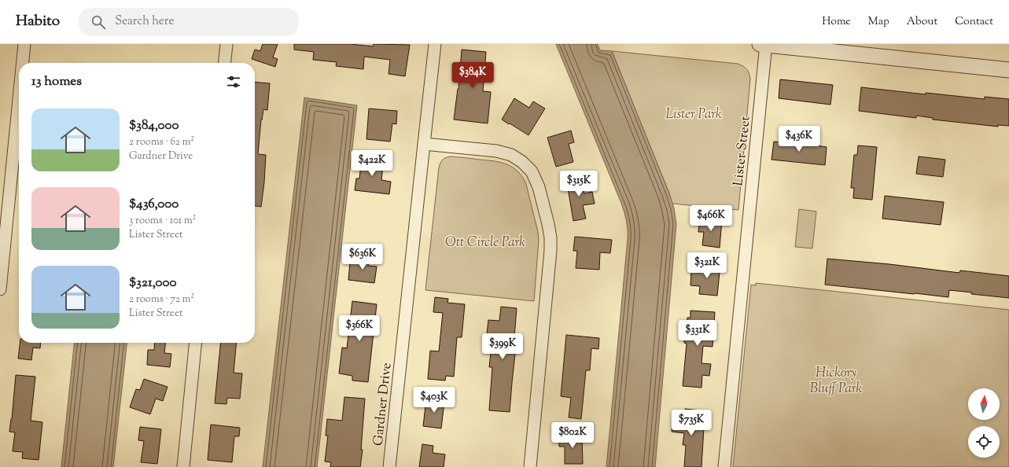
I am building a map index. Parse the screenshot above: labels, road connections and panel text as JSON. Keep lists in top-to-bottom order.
{
  "streets": {
    "street": ["Lister Street", "Gardner Drive"]
  },
  "parks": ["Lister Park", "Ott Circle Park", "Hickory Bluff Park"],
  "north": "top",
  "page": {
    "header": "Habito",
    "search": "Search here",
    "nav": [
      "Home",
      "Map",
      "About",
      "Contact"
    ],
    "price": [
      "$384K",
      "$436K",
      "$422K",
      "$315K",
      "$466K",
      "$636K",
      "$321K",
      "$366K",
      "$331K",
      "$399K",
      "$403K",
      "$735K",
      "$802K"
    ],
    "heading": "13 homes",
    "list": [
      {
        "name": "$384,000",
        "note": "2 rooms · 62 m² · Gardner Drive"
      },
      {
        "name": "$436,000",
        "note": "3 rooms · 101 m² · Lister Street"
      },
      {
        "name": "$321,000",
        "note": "2 rooms · 72 m² · Lister Street"
      }
    ]
  }
}
